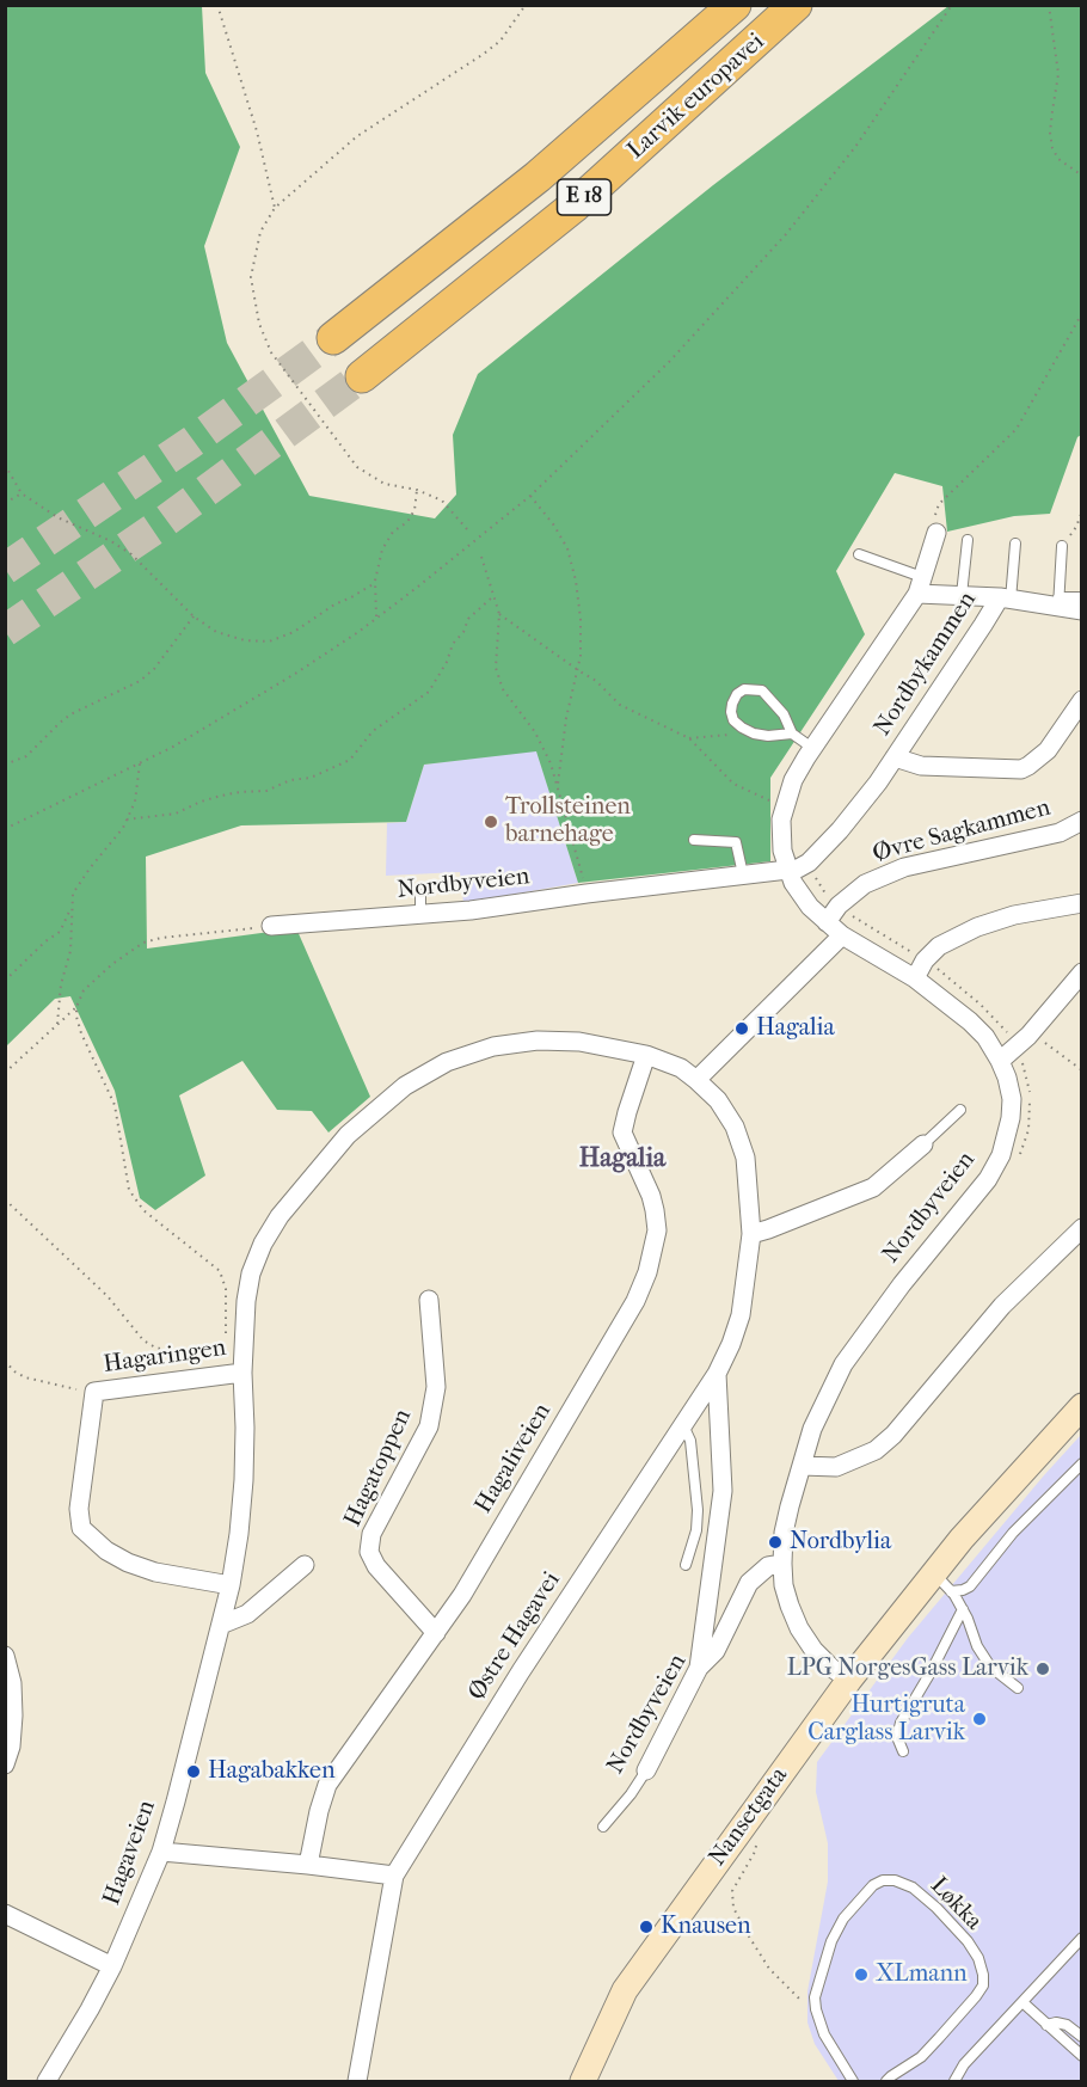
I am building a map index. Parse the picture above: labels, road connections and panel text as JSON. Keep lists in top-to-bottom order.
{
  "streets": {
    "highway": ["Larvik europavei", "E 18"],
    "main road": ["Nansetgata"],
    "street": [
      "Nordbykammen",
      "Øvre Sagkammen",
      "Nordbyveien",
      "Hagaringen",
      "Hagaliveien",
      "Hagatoppen",
      "Østre Hagavei",
      "Hagaveien"
    ],
    "lane": ["Løkka"]
  },
  "crossings": [
    ["Nordbykammen", "Nordbyveien"],
    ["Øvre Sagkammen", "Nordbyveien"],
    ["Nordbyveien", "Nansetgata"],
    ["Hagaringen", "Hagaveien"],
    ["Hagaliveien", "Hagatoppen"],
    ["Hagaliveien", "Østre Hagavei"],
    ["Hagaliveien", "Hagaveien"],
    ["Østre Hagavei", "Hagaveien"]
  ],
  "districts": ["Hagalia"],
  "places": [
    "Trollsteinen barnehage",
    "Hagalia",
    "Nordbylia",
    "LPG NorgesGass Larvik",
    "Hurtigruta Carglass Larvik",
    "Hagabakken",
    "Knausen",
    "XLmann"
  ]
}
